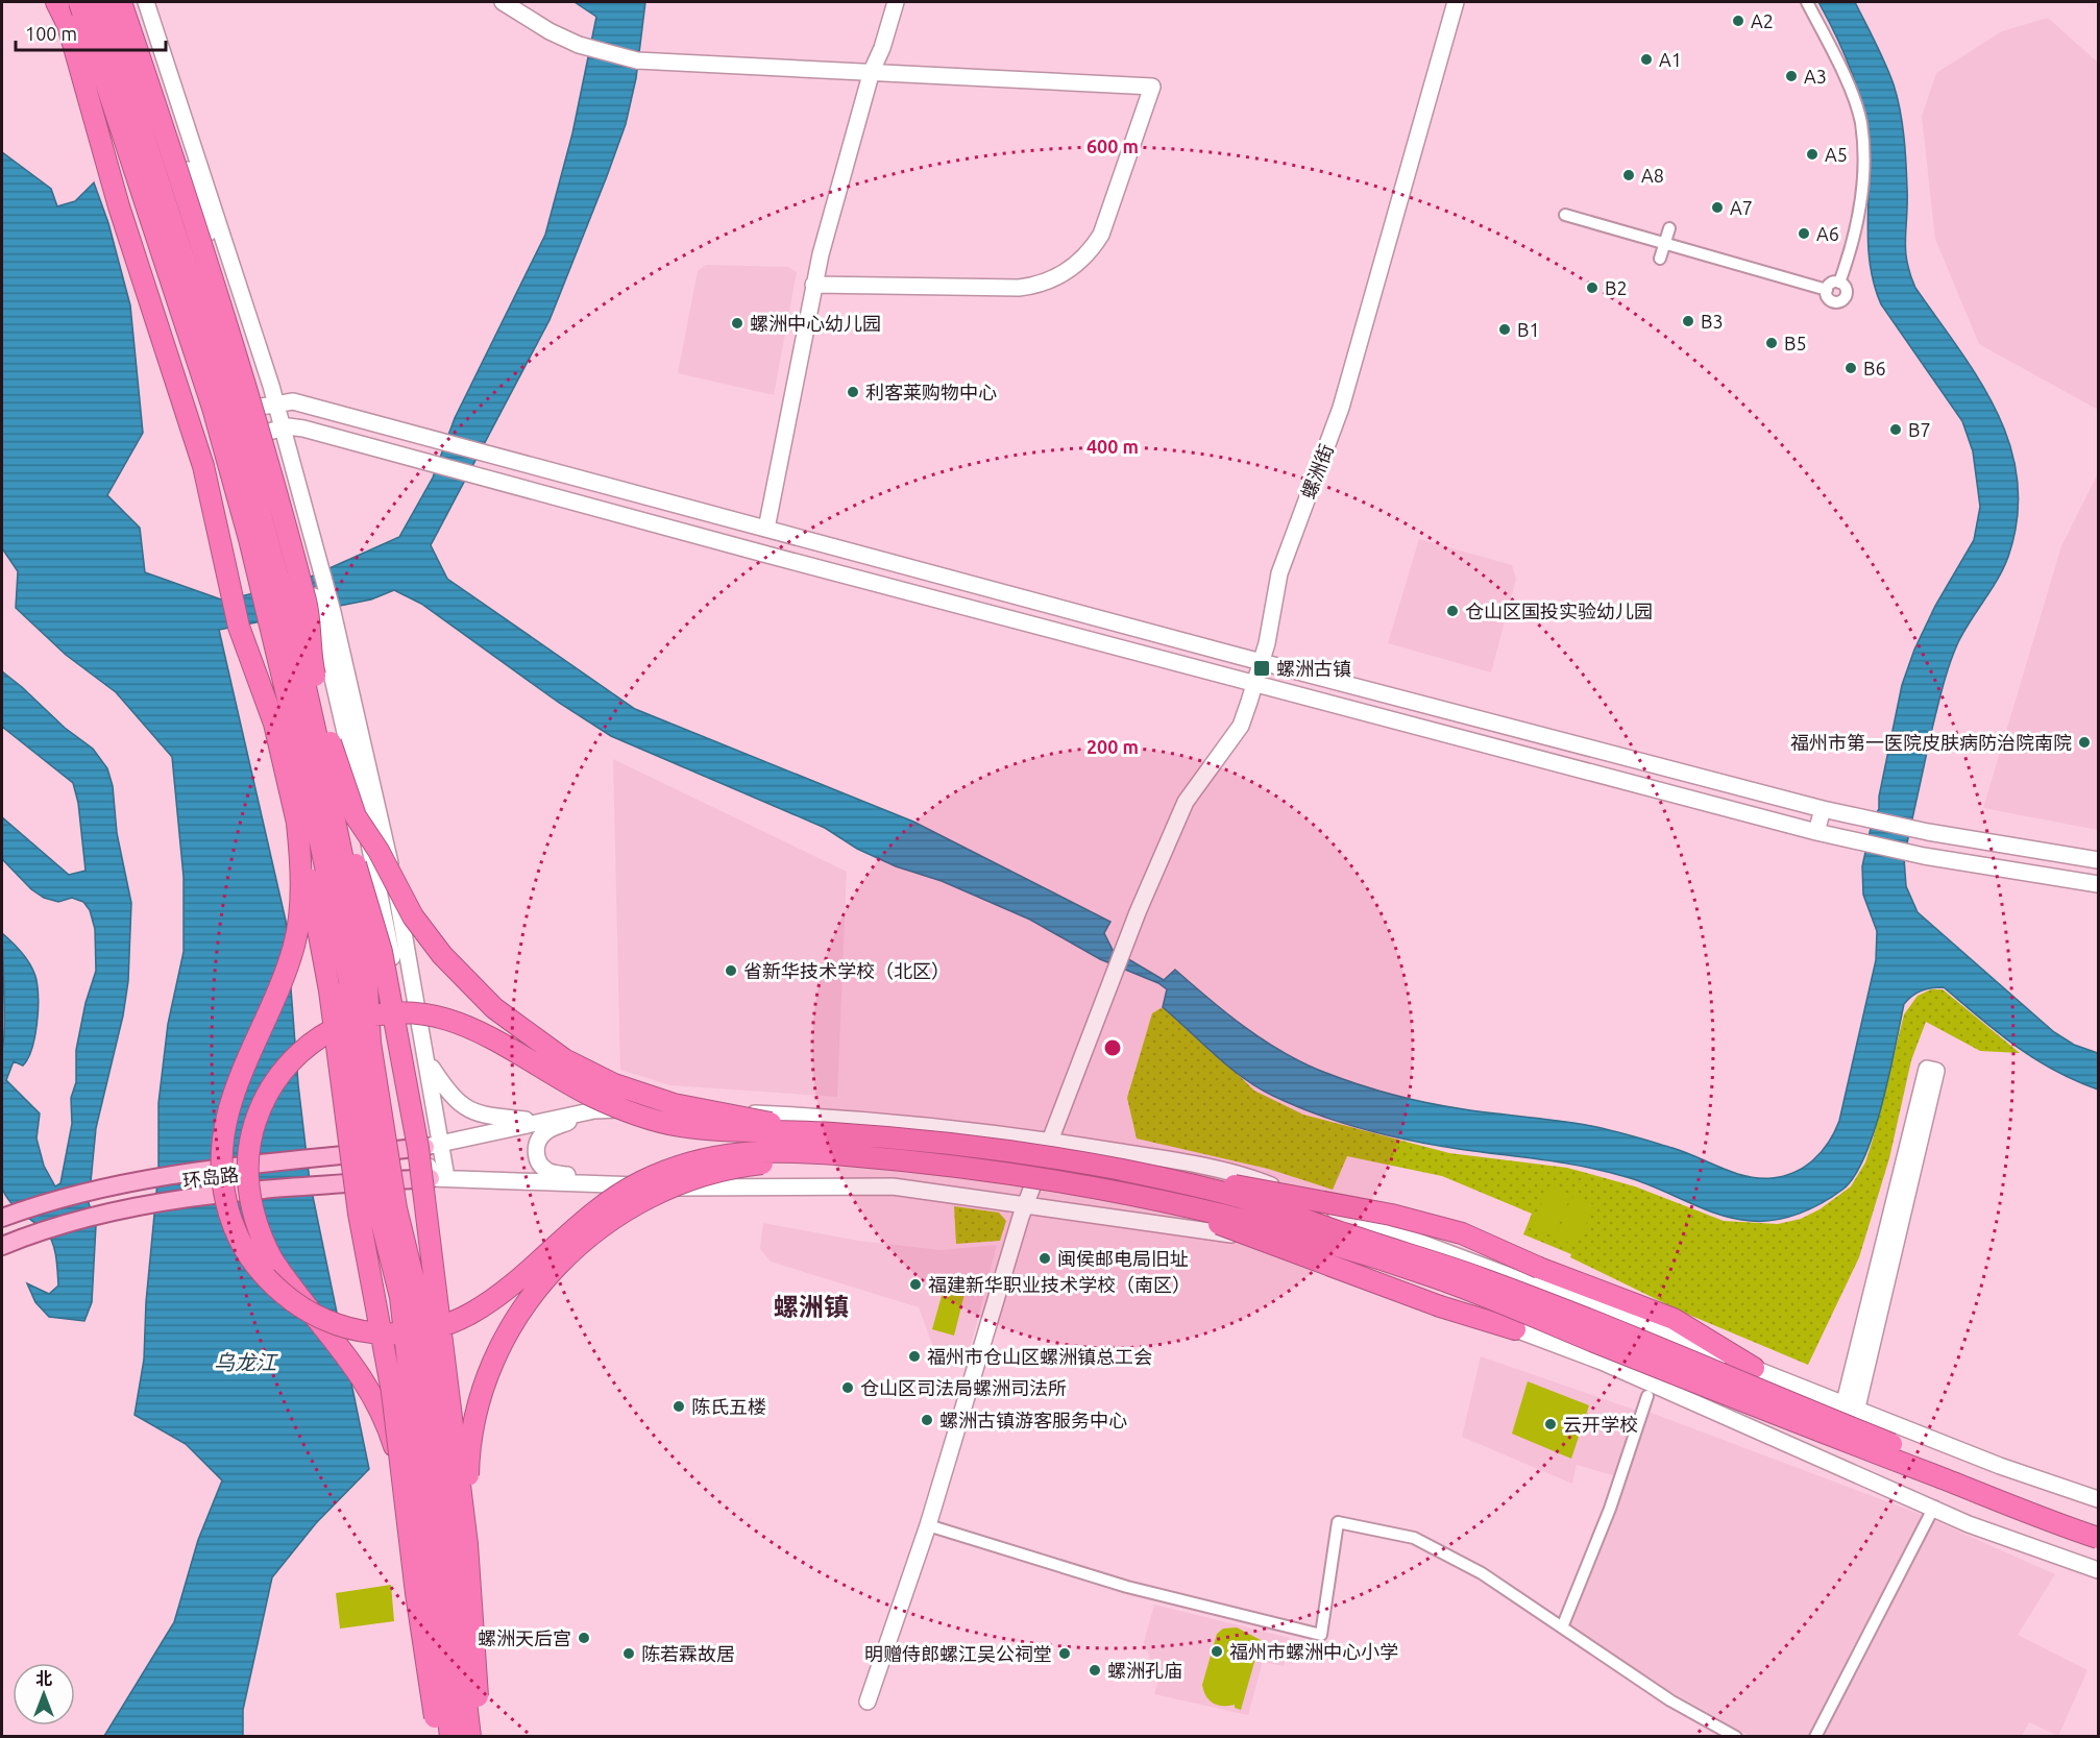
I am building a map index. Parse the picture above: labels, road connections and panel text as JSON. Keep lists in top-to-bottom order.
{
  "streets": {
    "main road": ["环岛路"],
    "street": ["螺洲街"]
  },
  "districts": ["螺洲镇"],
  "water": ["乌龙江"],
  "places": {
    "other": [
      "A2",
      "A1",
      "A3",
      "A5",
      "A8",
      "A7",
      "A6",
      "B2",
      "B3",
      "螺洲中心幼儿园",
      "B1",
      "B5",
      "B6",
      "利客莱购物中心",
      "B7",
      "仓山区国投实验幼儿园",
      "福州市第一医院皮肤病防治院南院",
      "省新华技术学校（北区）",
      "闽侯邮电局旧址",
      "福建新华职业技术学校（南区）",
      "福州市仓山区螺洲镇总工会",
      "仓山区司法局螺洲司法所",
      "陈氏五楼",
      "螺洲古镇游客服务中心",
      "云开学校",
      "螺洲天后宫",
      "福州市螺洲中心小学",
      "陈若霖故居",
      "明赠侍郎螺江吴公祠堂",
      "螺洲孔庙"
    ],
    "transit": ["螺洲古镇"]
  },
  "scale_bar": "100 m",
  "north": "top",
  "rings": ["600 m", "400 m", "200 m"]
}
